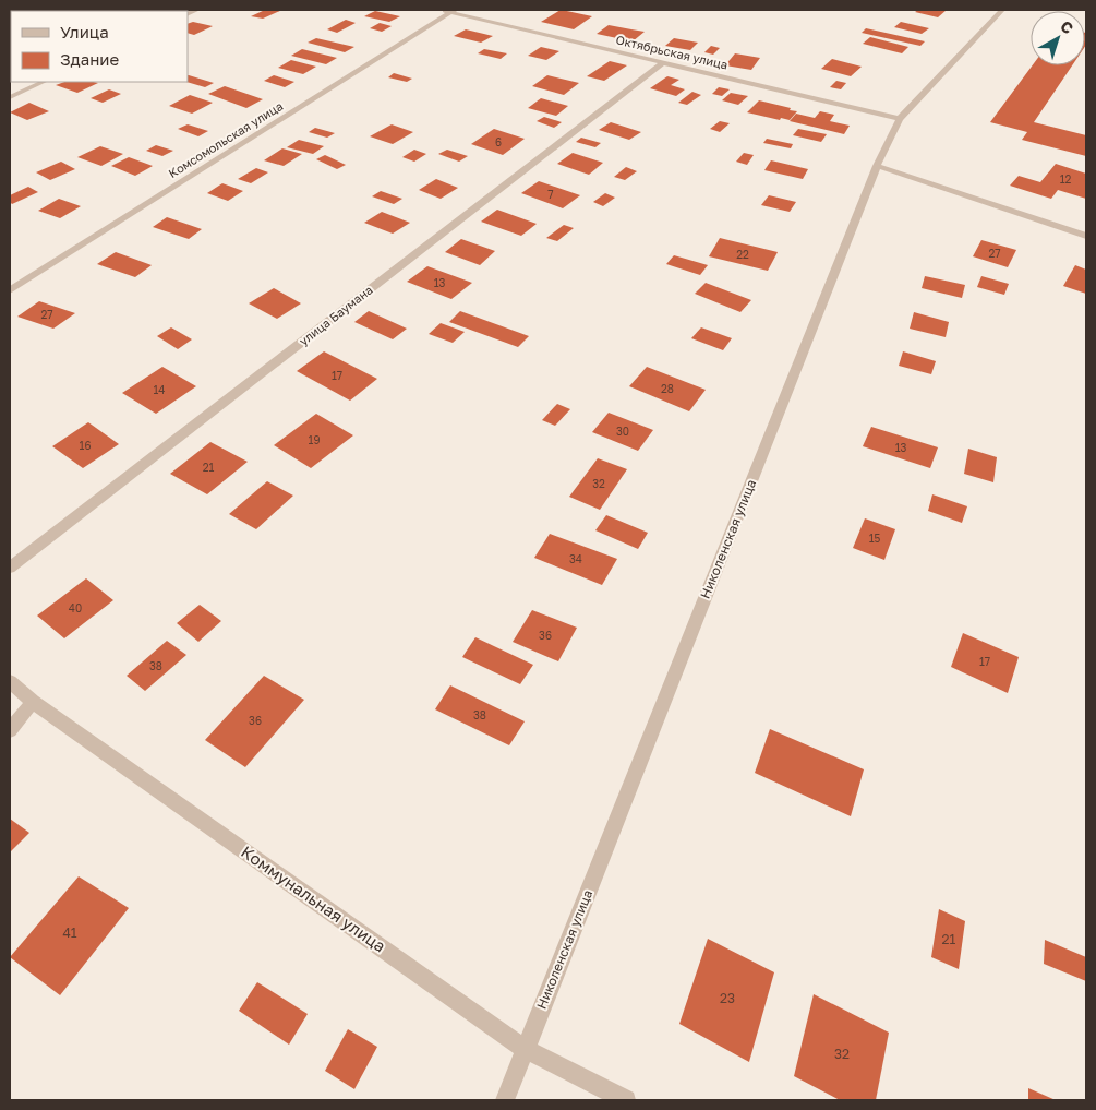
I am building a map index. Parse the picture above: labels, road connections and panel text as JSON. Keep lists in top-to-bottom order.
{
  "streets": {
    "street": [
      "Октябрьская улица",
      "Комсомольская улица",
      "улица Баумана",
      "Николенская улица",
      "Коммунальная улица"
    ]
  },
  "crossings": [
    ["Октябрьская улица", "Комсомольская улица"],
    ["Октябрьская улица", "улица Баумана"],
    ["Октябрьская улица", "Николенская улица"],
    ["Николенская улица", "Коммунальная улица"]
  ],
  "house_numbers": [
    "6",
    "12",
    "7",
    "27",
    "22",
    "13",
    "27",
    "17",
    "28",
    "14",
    "30",
    "19",
    "16",
    "13",
    "21",
    "32",
    "15",
    "34",
    "40",
    "36",
    "17",
    "38",
    "38",
    "36",
    "41",
    "21",
    "23",
    "32"
  ],
  "legend": ["Улица", "Здание"],
  "north": "top right"
}
